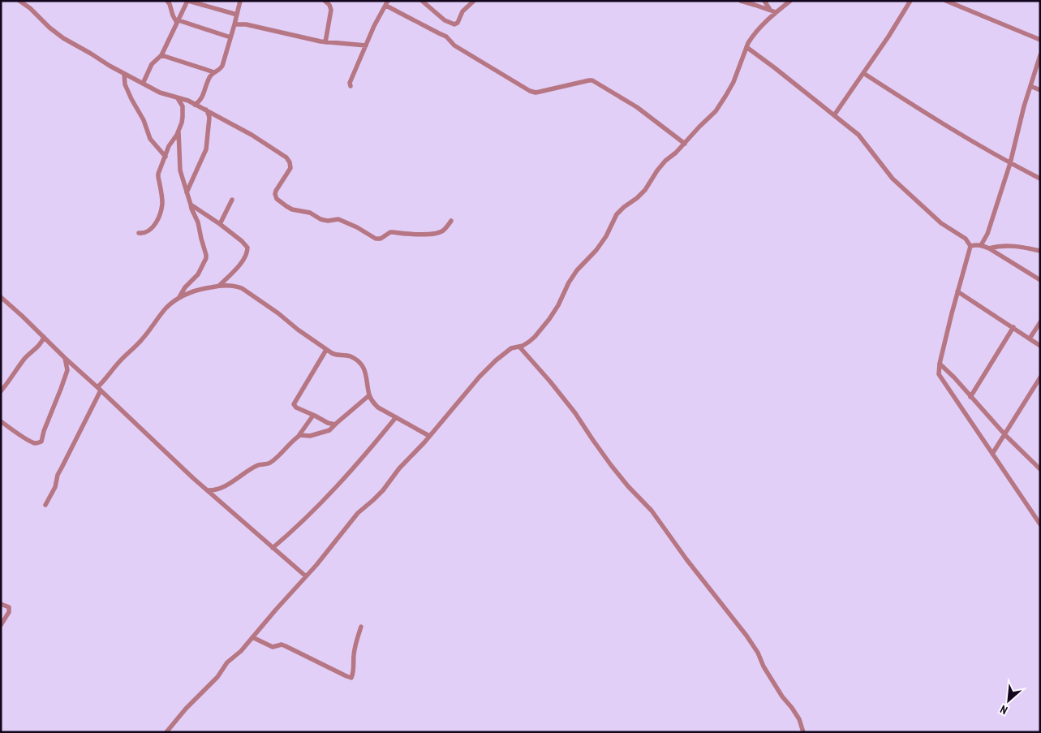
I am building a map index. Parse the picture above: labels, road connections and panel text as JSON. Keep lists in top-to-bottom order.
{
  "north": "bottom left"
}
